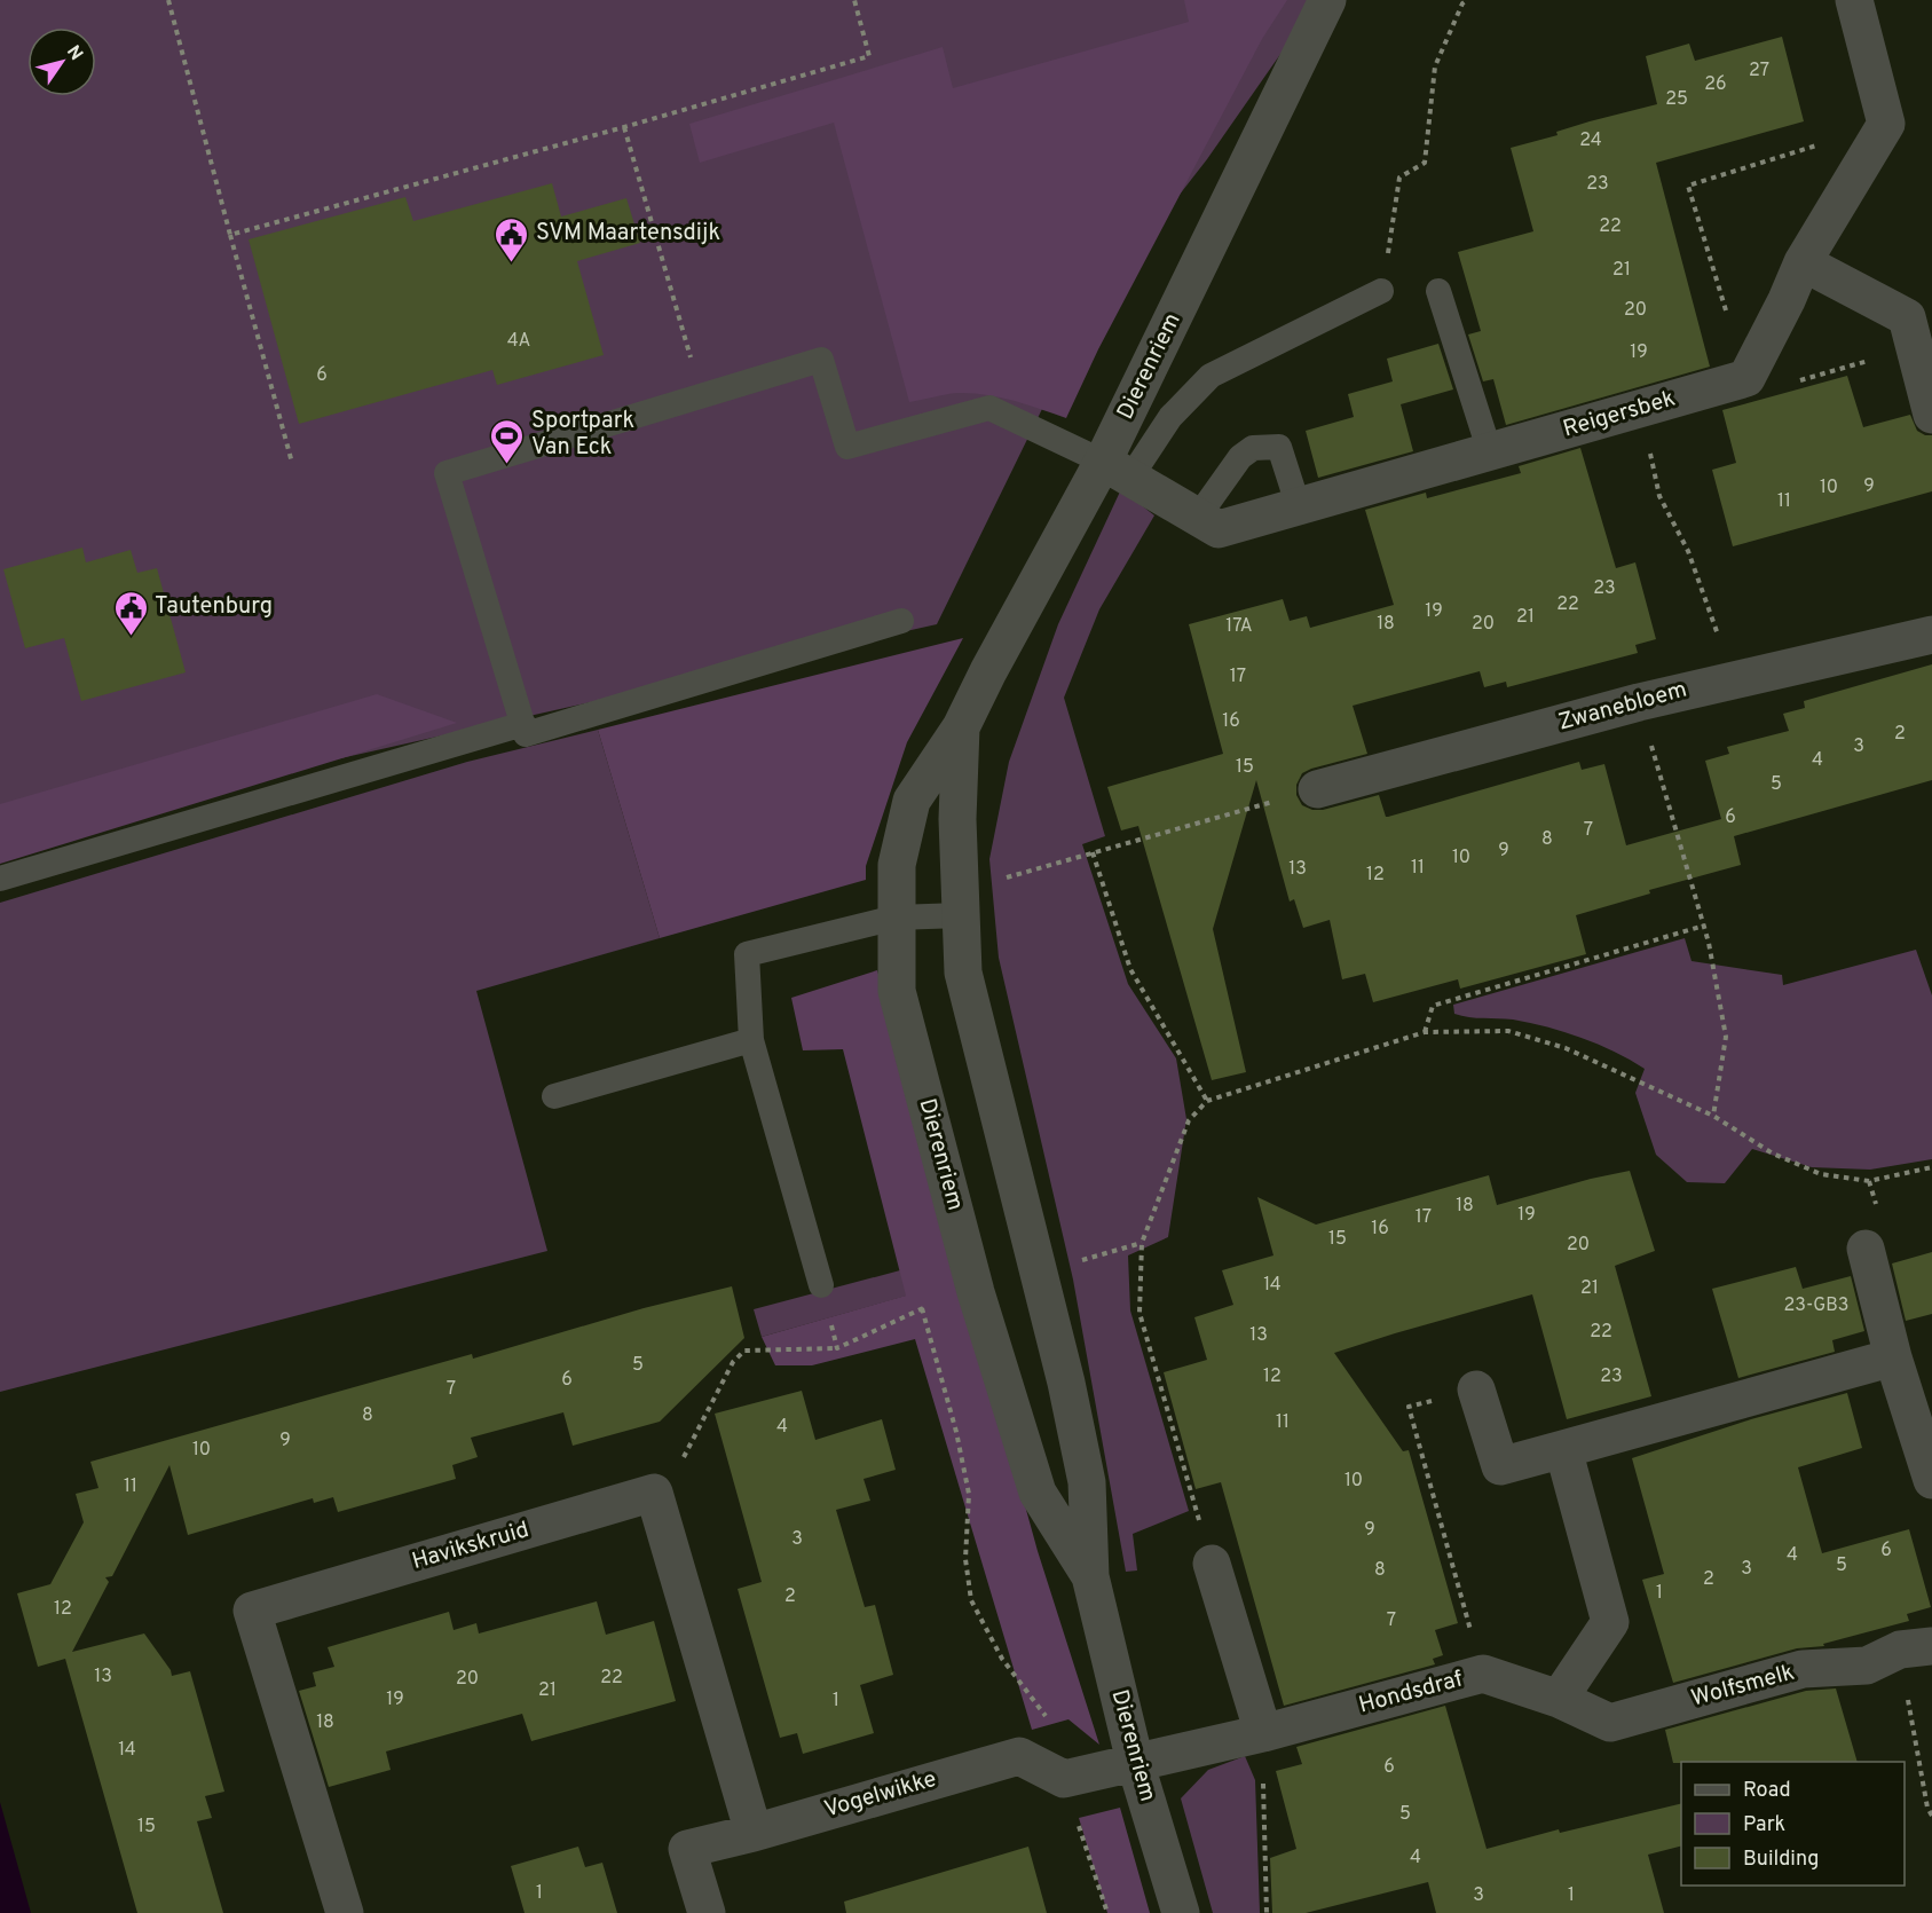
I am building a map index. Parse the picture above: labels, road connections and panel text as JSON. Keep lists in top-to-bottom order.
{
  "streets": {
    "street": [
      "Dierenriem",
      "Reigersbek",
      "Zwanebloem",
      "Havikskruid",
      "Wolfsmelk",
      "Hondsdraf",
      "Vogelwikke"
    ]
  },
  "crossings": [
    ["Dierenriem", "Reigersbek"],
    ["Dierenriem", "Hondsdraf"],
    ["Wolfsmelk", "Hondsdraf"]
  ],
  "places": {
    "public building": ["SVM Maartensdijk", "Tautenburg"],
    "sports": ["Sportpark Van Eck"]
  },
  "house_numbers": [
    "27",
    "26",
    "25",
    "24",
    "23",
    "22",
    "21",
    "20",
    "4A",
    "19",
    "6",
    "9",
    "10",
    "11",
    "23",
    "22",
    "19",
    "21",
    "18",
    "20",
    "17A",
    "17",
    "16",
    "2",
    "3",
    "4",
    "15",
    "5",
    "6",
    "7",
    "8",
    "9",
    "10",
    "11",
    "13",
    "12",
    "18",
    "19",
    "17",
    "16",
    "15",
    "20",
    "14",
    "21",
    "23-GB3",
    "22",
    "13",
    "5",
    "12",
    "23",
    "6",
    "7",
    "8",
    "11",
    "4",
    "9",
    "10",
    "10",
    "11",
    "9",
    "3",
    "6",
    "4",
    "5",
    "3",
    "8",
    "2",
    "1",
    "2",
    "12",
    "7",
    "13",
    "22",
    "20",
    "21",
    "19",
    "1",
    "18",
    "14",
    "6",
    "5",
    "15",
    "4",
    "1",
    "3",
    "1"
  ],
  "legend": ["Road", "Park", "Building"],
  "north": "top right"
}
